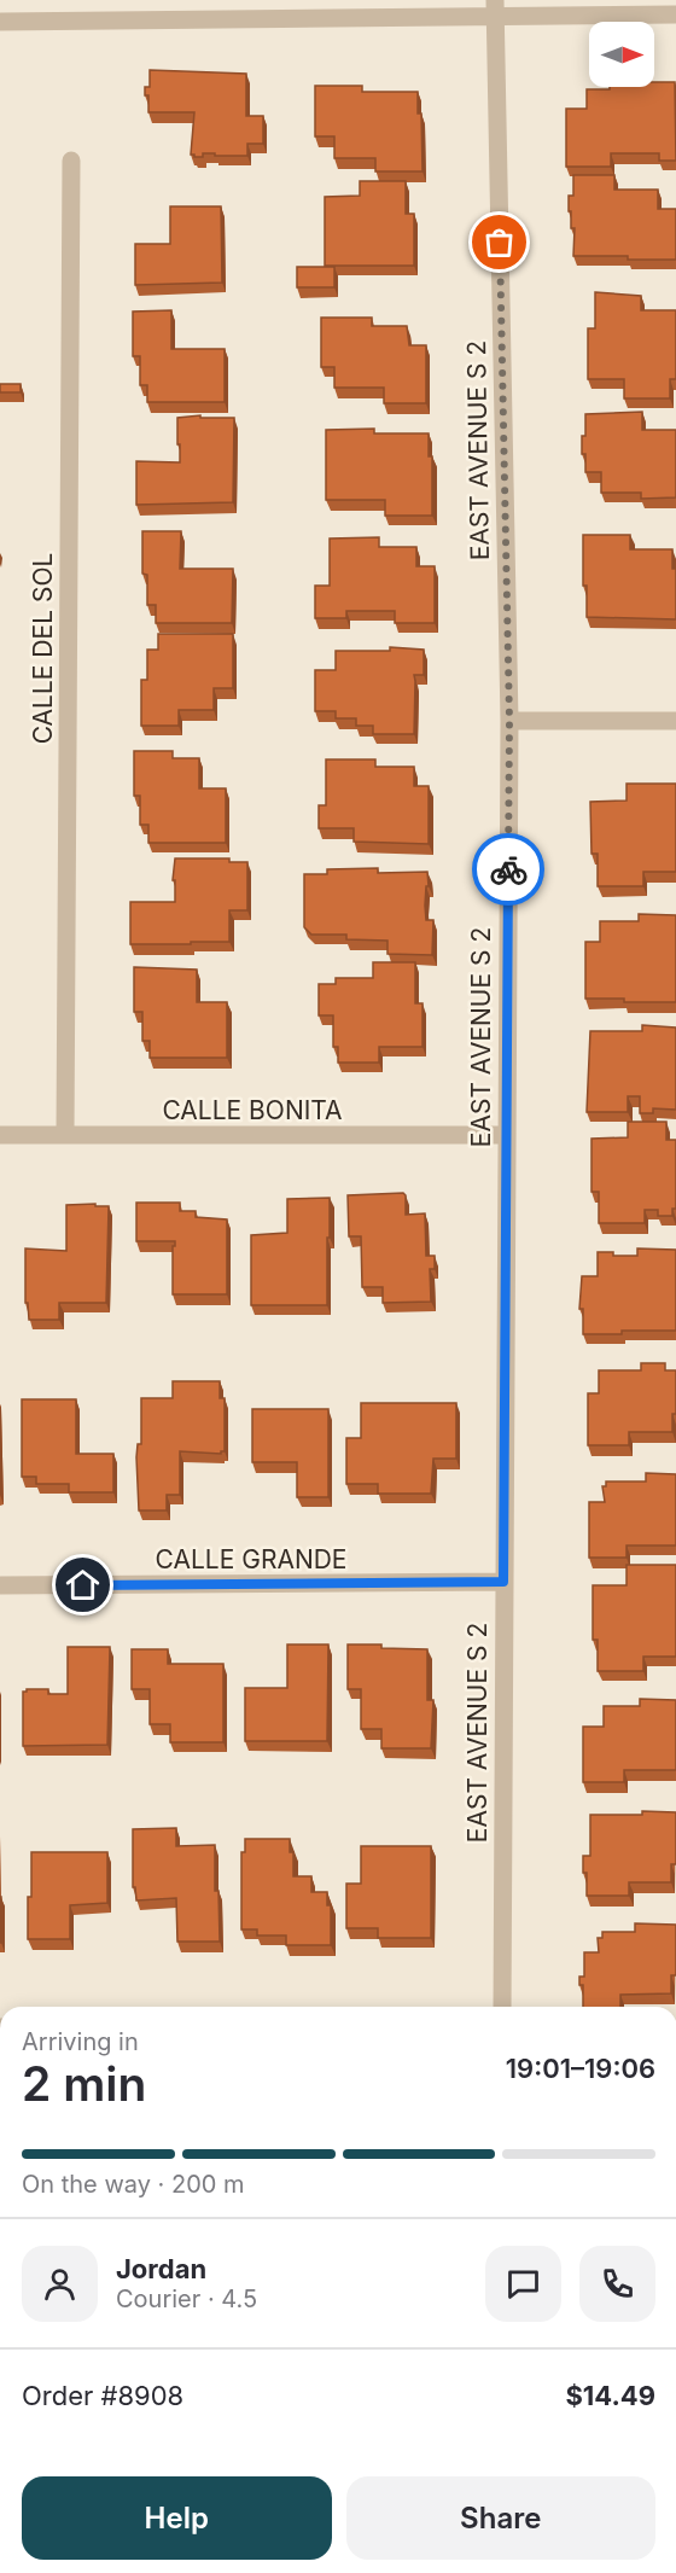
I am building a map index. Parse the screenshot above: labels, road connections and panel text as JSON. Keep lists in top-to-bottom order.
{
  "streets": {
    "street": [
      "EAST AVENUE S 2",
      "CALLE DEL SOL",
      "CALLE BONITA",
      "CALLE GRANDE"
    ]
  },
  "crossings": [
    ["EAST AVENUE S 2", "CALLE BONITA"],
    ["EAST AVENUE S 2", "CALLE GRANDE"],
    ["CALLE DEL SOL", "CALLE BONITA"]
  ],
  "north": "right",
  "page": {
    "heading": ["2 min", "Arriving in", "19:01–19:06"],
    "panel": [
      "Jordan",
      "Courier · 4.5",
      "Order #8908",
      "$14.49"
    ],
    "bar": "On the way · 200 m",
    "buttons": ["Help", "Share"]
  }
}
